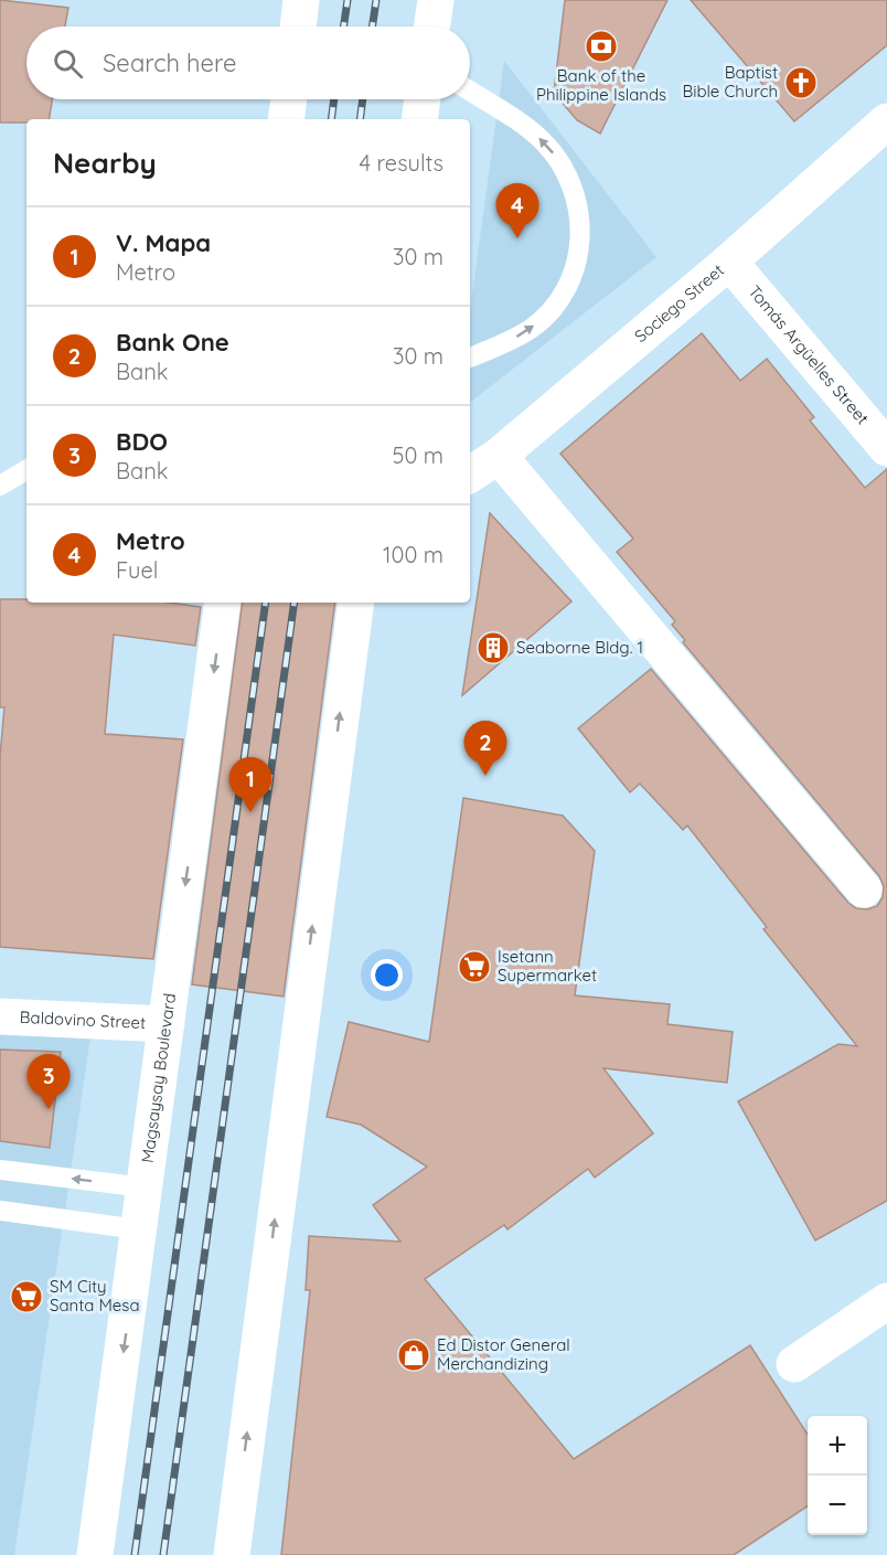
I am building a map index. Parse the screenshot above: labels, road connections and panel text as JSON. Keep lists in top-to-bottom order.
{
  "streets": {
    "main road": [
      "Sociego Street",
      "Tomás Argüelles Street",
      "Baldovino Street",
      "Magsaysay Boulevard"
    ]
  },
  "crossings": [
    ["Sociego Street", "Tomás Argüelles Street"],
    ["Baldovino Street", "Magsaysay Boulevard"]
  ],
  "places": {
    "bank": ["Bank of the Philippine Islands"],
    "church": ["Baptist Bible Church"],
    "building": ["Seaborne Bldg. 1"],
    "supermarket": ["Isetann Supermarket", "SM City Santa Mesa"],
    "shop": ["Ed Distor General Merchandizing"]
  },
  "page": {
    "search": "Search here",
    "heading": ["Nearby", "4 results"],
    "pins": [
      "4",
      "2",
      "1",
      "3"
    ],
    "list": [
      {
        "mark": "1",
        "name": "V. Mapa",
        "note": "Metro",
        "value": "30 m"
      },
      {
        "mark": "2",
        "name": "Bank One",
        "note": "Bank",
        "value": "30 m"
      },
      {
        "mark": "3",
        "name": "BDO",
        "note": "Bank",
        "value": "50 m"
      },
      {
        "mark": "4",
        "name": "Metro",
        "note": "Fuel",
        "value": "100 m"
      }
    ],
    "map_buttons": ["+", "−"]
  }
}
